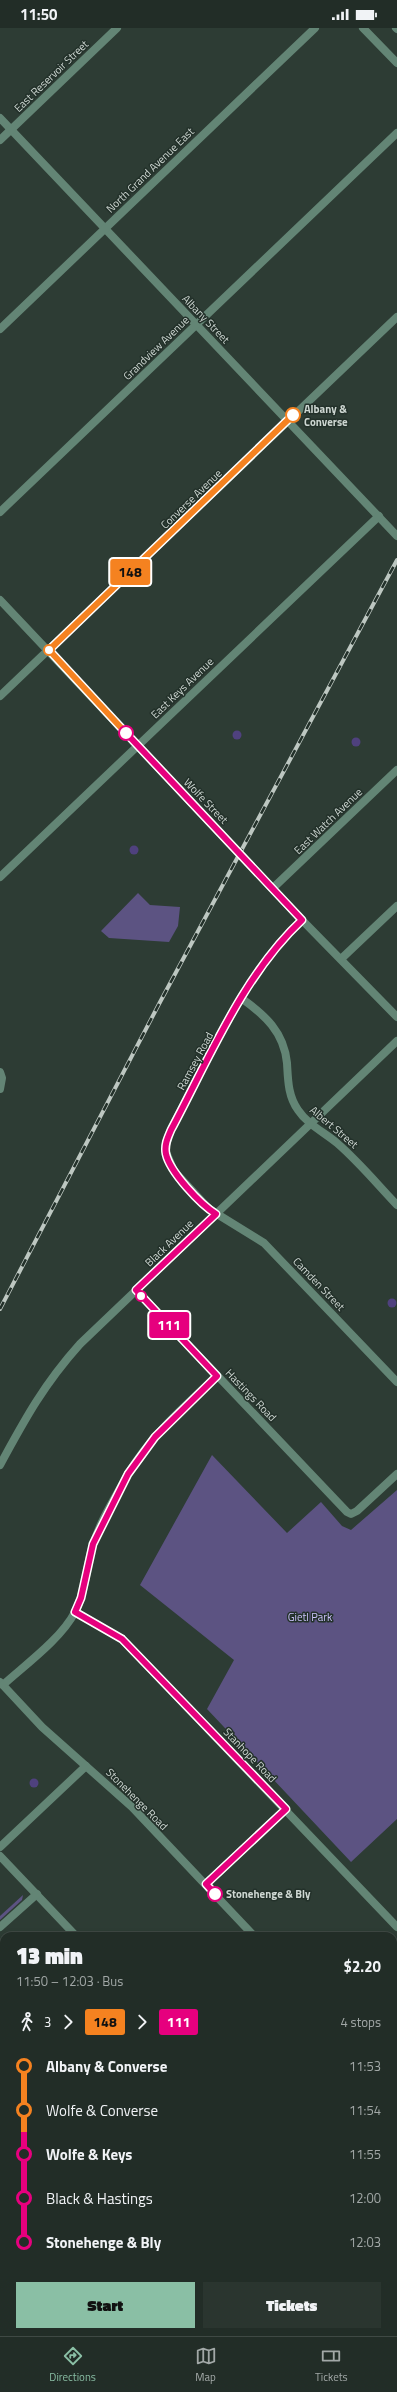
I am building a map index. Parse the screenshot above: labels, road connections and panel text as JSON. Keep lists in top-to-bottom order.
{
  "streets": {
    "street": [
      "East Reservoir Street",
      "North Grand Avenue East",
      "Albany Street",
      "Grandview Avenue",
      "Converse Avenue",
      "East Keys Avenue",
      "Wolfe Street",
      "East Watch Avenue",
      "Ramsey Road",
      "Albert Street",
      "Black Avenue",
      "Camden Street",
      "Hastings Road",
      "Stanhope Road",
      "Stonehenge Road"
    ]
  },
  "crossings": [
    ["East Reservoir Street", "Albany Street"],
    ["North Grand Avenue East", "Albany Street"],
    ["Albany Street", "Grandview Avenue"],
    ["Albany Street", "Converse Avenue"],
    ["Albany Street", "East Keys Avenue"],
    ["Converse Avenue", "Wolfe Street"],
    ["East Keys Avenue", "Wolfe Street"],
    ["Wolfe Street", "East Watch Avenue"],
    ["Wolfe Street", "Ramsey Road"],
    ["Ramsey Road", "Albert Street"],
    ["Ramsey Road", "Black Avenue"],
    ["Ramsey Road", "Camden Street"],
    ["Albert Street", "Black Avenue"],
    ["Black Avenue", "Camden Street"],
    ["Black Avenue", "Hastings Road"]
  ],
  "parks": ["Gietl Park"],
  "places": ["Albany & Converse", "Stonehenge & Bly"],
  "lines": ["bus line 148", "bus line 111"],
  "page": {
    "status": "11:50",
    "on_map": ["148", "111"],
    "heading": ["13 min", "11:50 – 12:03 · Bus", "$2.20"],
    "legs": [
      "3",
      "148",
      "111",
      "4 stops"
    ],
    "list": [
      {
        "name": "Albany & Converse",
        "value": "11:53"
      },
      {
        "name": "Wolfe & Converse",
        "value": "11:54"
      },
      {
        "name": "Wolfe & Keys",
        "value": "11:55"
      },
      {
        "name": "Black & Hastings",
        "value": "12:00"
      },
      {
        "name": "Stonehenge & Bly",
        "value": "12:03"
      }
    ],
    "buttons": ["Start", "Tickets"],
    "tabs": ["Directions", "Map", "Tickets"]
  }
}
